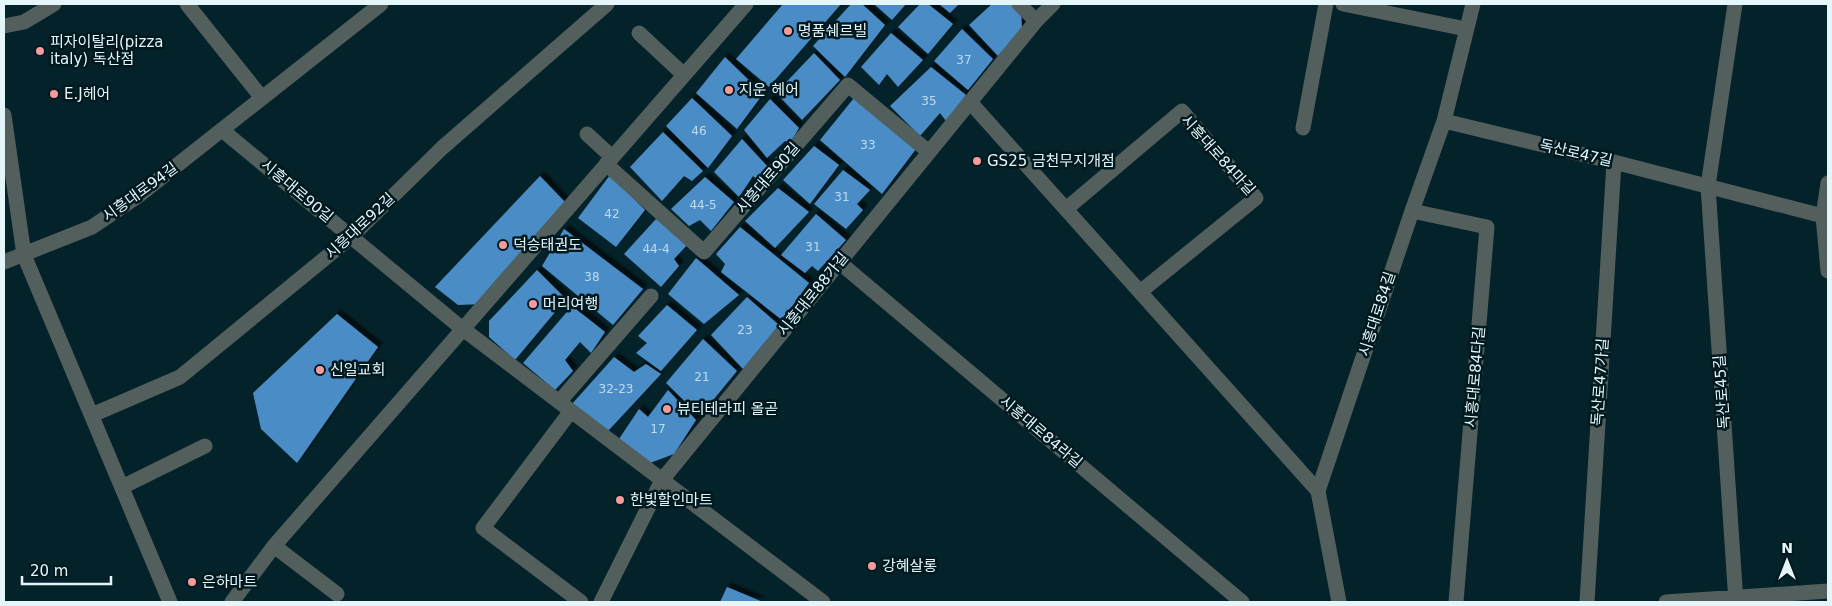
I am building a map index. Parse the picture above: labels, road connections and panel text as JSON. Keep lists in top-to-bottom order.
{
  "streets": {
    "street": [
      "독산로47길",
      "시흥대로84마길",
      "시흥대로90길",
      "시흥대로94길",
      "시흥대로92길",
      "시흥대로88가길",
      "시흥대로84길",
      "시흥대로84다길",
      "독산로47가길",
      "독산로45길",
      "시흥대로84라길"
    ]
  },
  "crossings": [
    ["독산로47길", "시흥대로84길"],
    ["독산로47길", "독산로47가길"],
    ["독산로47길", "독산로45길"],
    ["시흥대로90길", "시흥대로94길"],
    ["시흥대로90길", "시흥대로92길"],
    ["시흥대로90길", "시흥대로88가길"],
    ["시흥대로88가길", "시흥대로84라길"],
    ["시흥대로84길", "시흥대로84다길"]
  ],
  "places": [
    "명품쉐르빌",
    "피자이탈리(pizza italy) 독산점",
    "지운 헤어",
    "E.J헤어",
    "GS25 금천무지개점",
    "덕승태권도",
    "머리여행",
    "신일교회",
    "뷰티테라피 올곧",
    "한빛할인마트",
    "강혜살롱",
    "은하마트"
  ],
  "house_numbers": [
    "37",
    "35",
    "46",
    "33",
    "31",
    "44-5",
    "42",
    "31",
    "44-4",
    "38",
    "23",
    "21",
    "32-23",
    "17"
  ],
  "scale_bar": "20 m",
  "north": "top"
}
